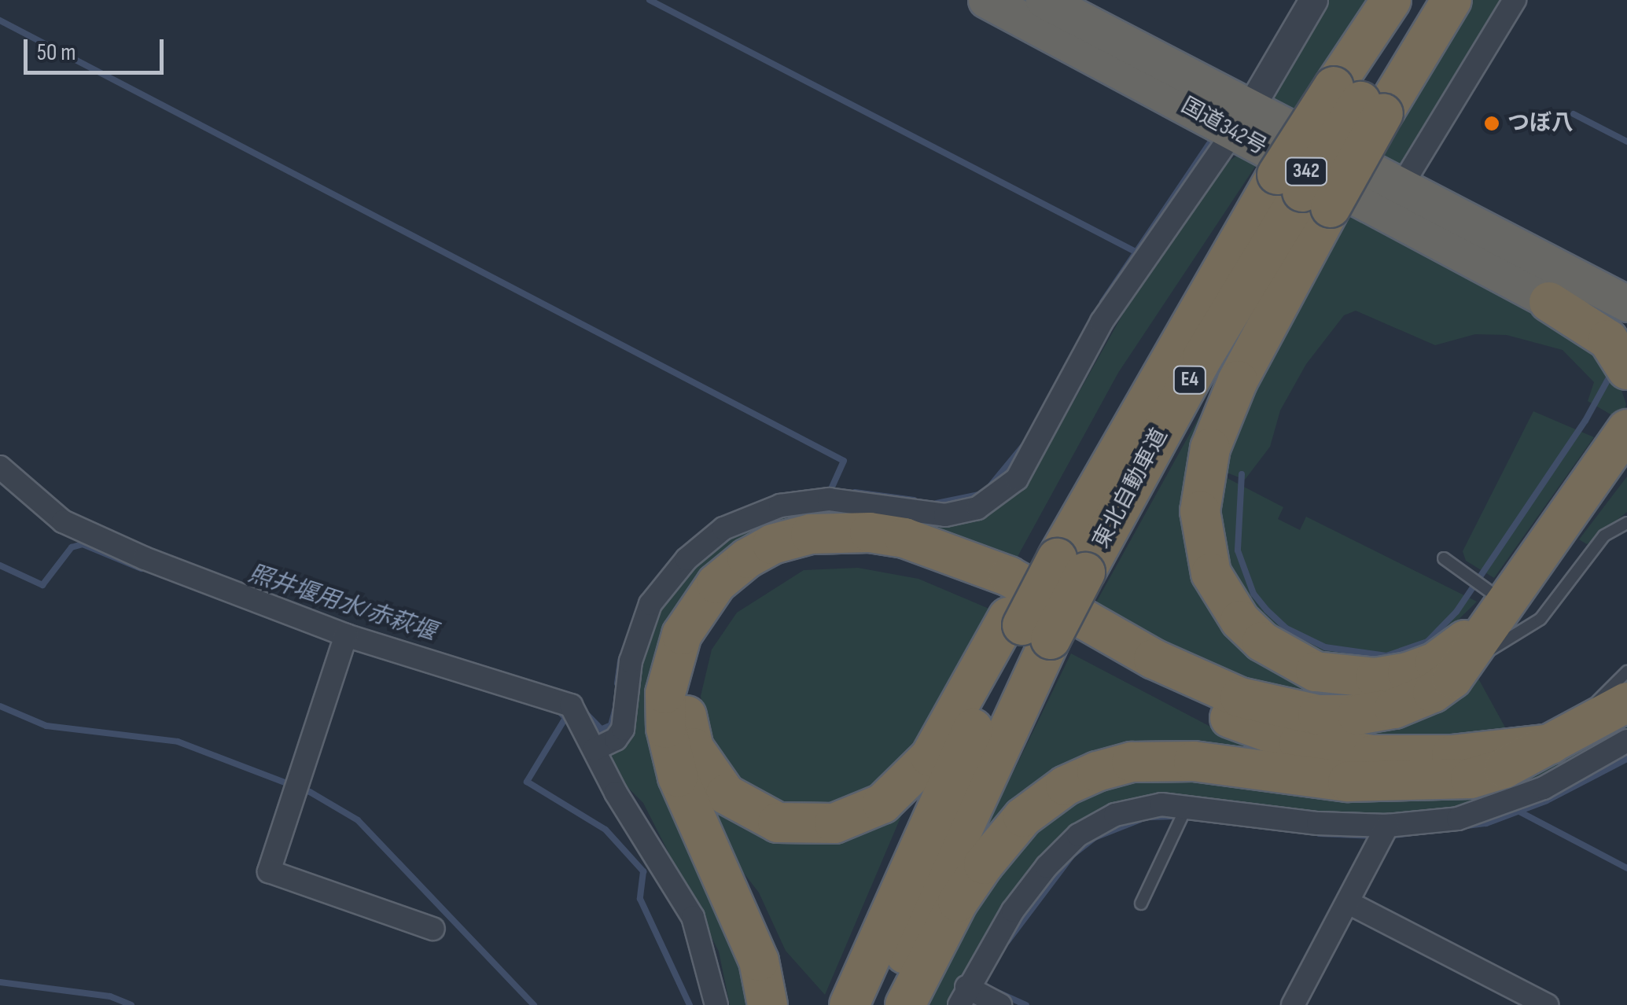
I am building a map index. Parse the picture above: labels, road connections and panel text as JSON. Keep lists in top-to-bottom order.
{
  "streets": {
    "highway": [
      "国道342号",
      "342",
      "E4",
      "東北自動車道"
    ]
  },
  "water": ["照井堰用水/赤萩堰"],
  "places": ["つぼ八"],
  "scale_bar": "50 m"
}
